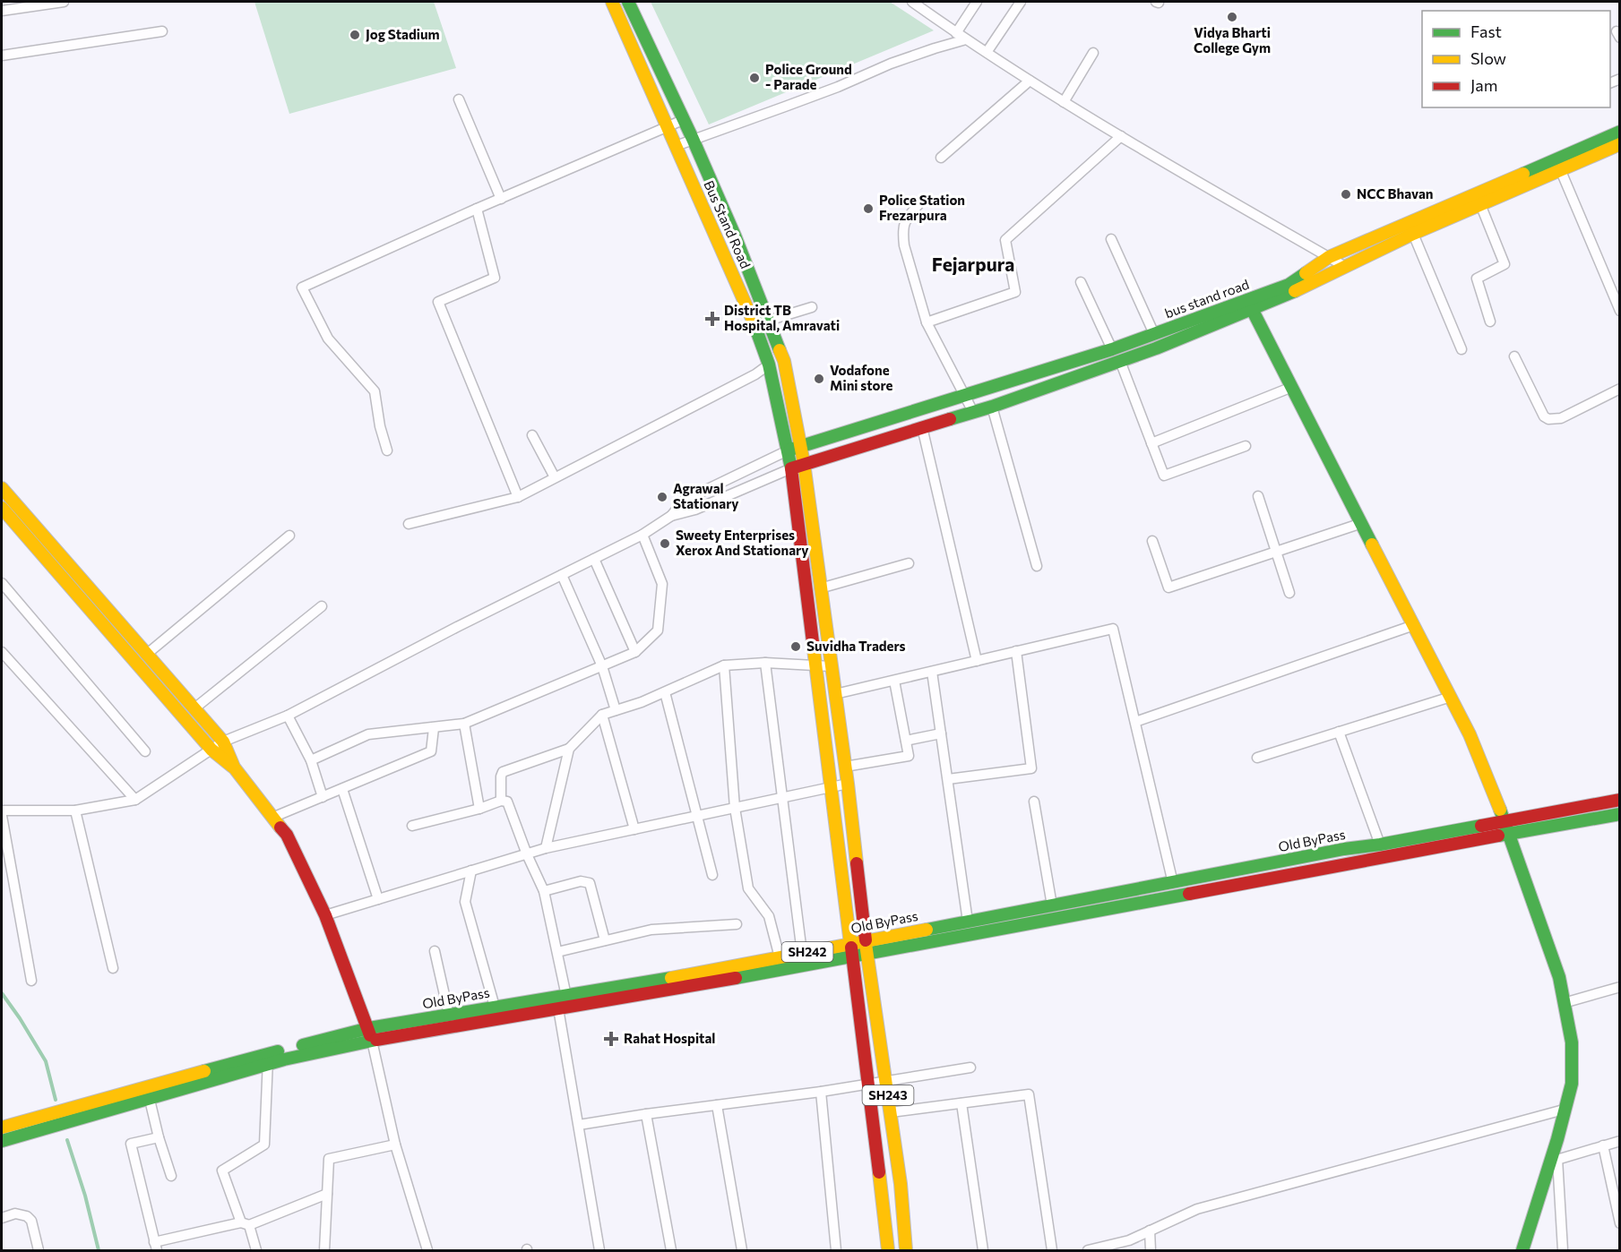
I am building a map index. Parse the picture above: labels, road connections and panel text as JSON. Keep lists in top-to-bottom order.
{
  "streets": {
    "main road": [
      "Bus Stand Road",
      "bus stand road",
      "Old ByPass",
      "SH242",
      "SH243"
    ]
  },
  "crossings": [
    ["Bus Stand Road", "bus stand road"],
    ["Bus Stand Road", "Old ByPass"],
    ["Bus Stand Road", "SH243"],
    ["Old ByPass", "SH243"]
  ],
  "districts": ["Fejarpura"],
  "places": {
    "other": [
      "Vidya Bharti College Gym",
      "Jog Stadium",
      "Police Ground - Parade",
      "NCC Bhavan",
      "Police Station Frezarpura",
      "Vodafone Mini store",
      "Agrawal Stationary",
      "Sweety Enterprises Xerox And Stationary",
      "Suvidha Traders"
    ],
    "health": ["District TB Hospital, Amravati", "Rahat Hospital"]
  },
  "legend": ["Fast", "Slow", "Jam"]
}
